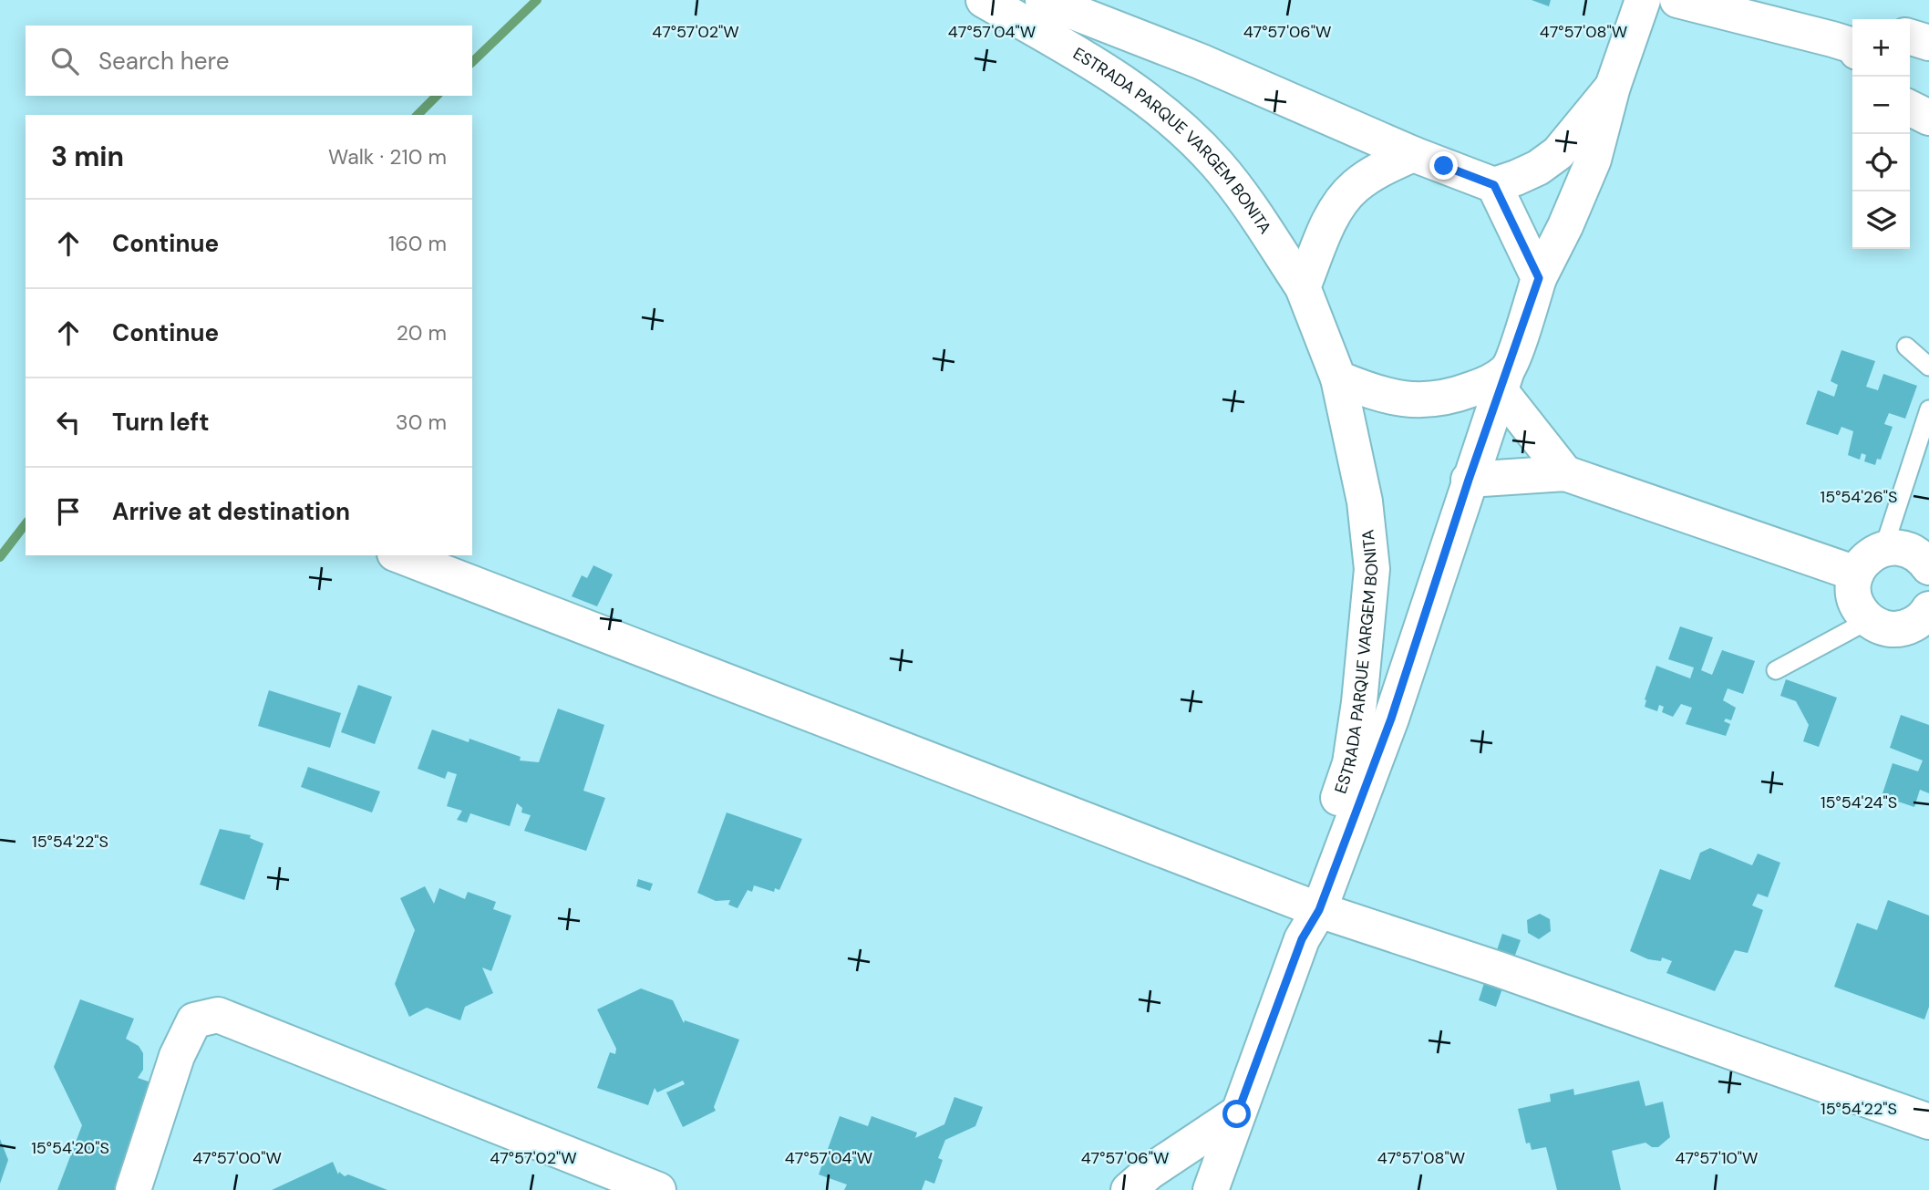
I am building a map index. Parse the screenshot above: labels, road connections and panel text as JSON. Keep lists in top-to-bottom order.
{
  "streets": {
    "street": ["ESTRADA PARQUE VARGEM BONITA"]
  },
  "page": {
    "map_buttons": ["+", "−"],
    "search": "Search here",
    "heading": ["3 min", "Walk · 210 m"],
    "list": [
      ["Continue", "160 m"],
      ["Continue", "20 m"],
      ["Turn left", "30 m"],
      "Arrive at destination"
    ]
  },
  "coordinates": [
    "47°57'02\"W",
    "47°57'04\"W",
    "47°57'06\"W",
    "47°57'08\"W",
    "15°54'26\"S",
    "15°54'24\"S",
    "15°54'22\"S",
    "15°54'20\"S",
    "47°57'00\"W",
    "47°57'10\"W"
  ]
}
